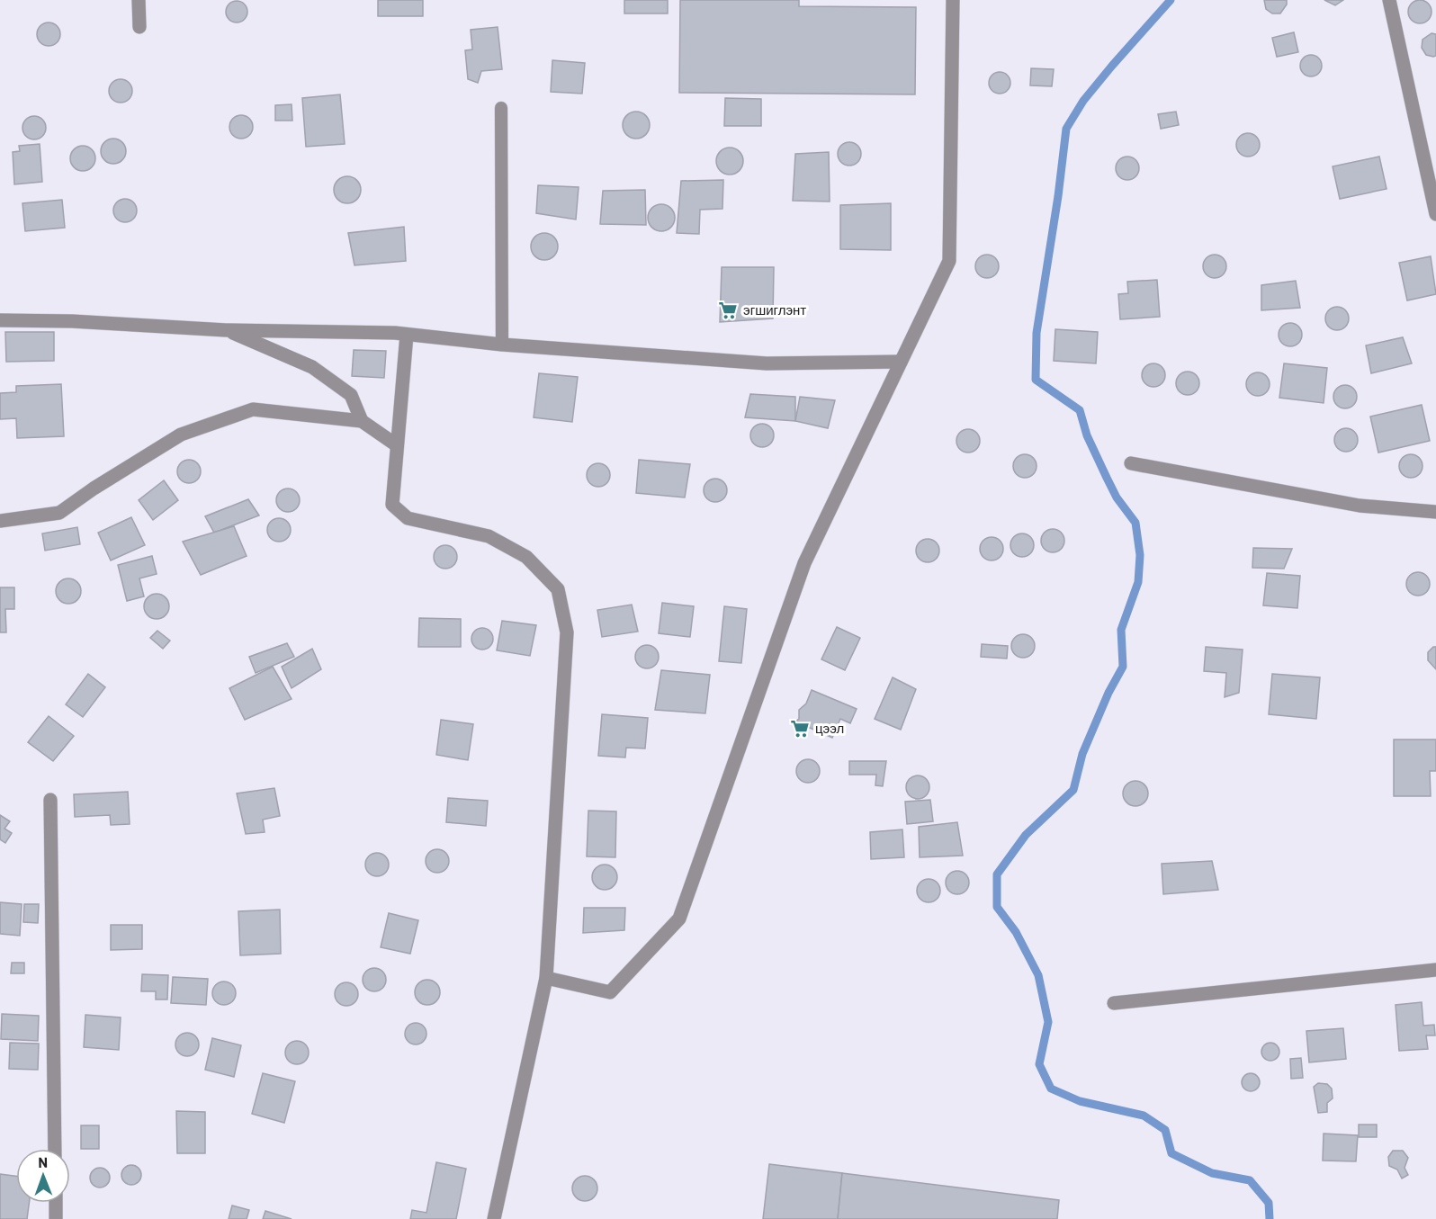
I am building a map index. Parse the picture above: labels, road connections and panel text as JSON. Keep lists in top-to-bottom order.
{
  "places": {
    "supermarket": ["эгшиглэнт", "цээл"]
  },
  "north": "top"
}
